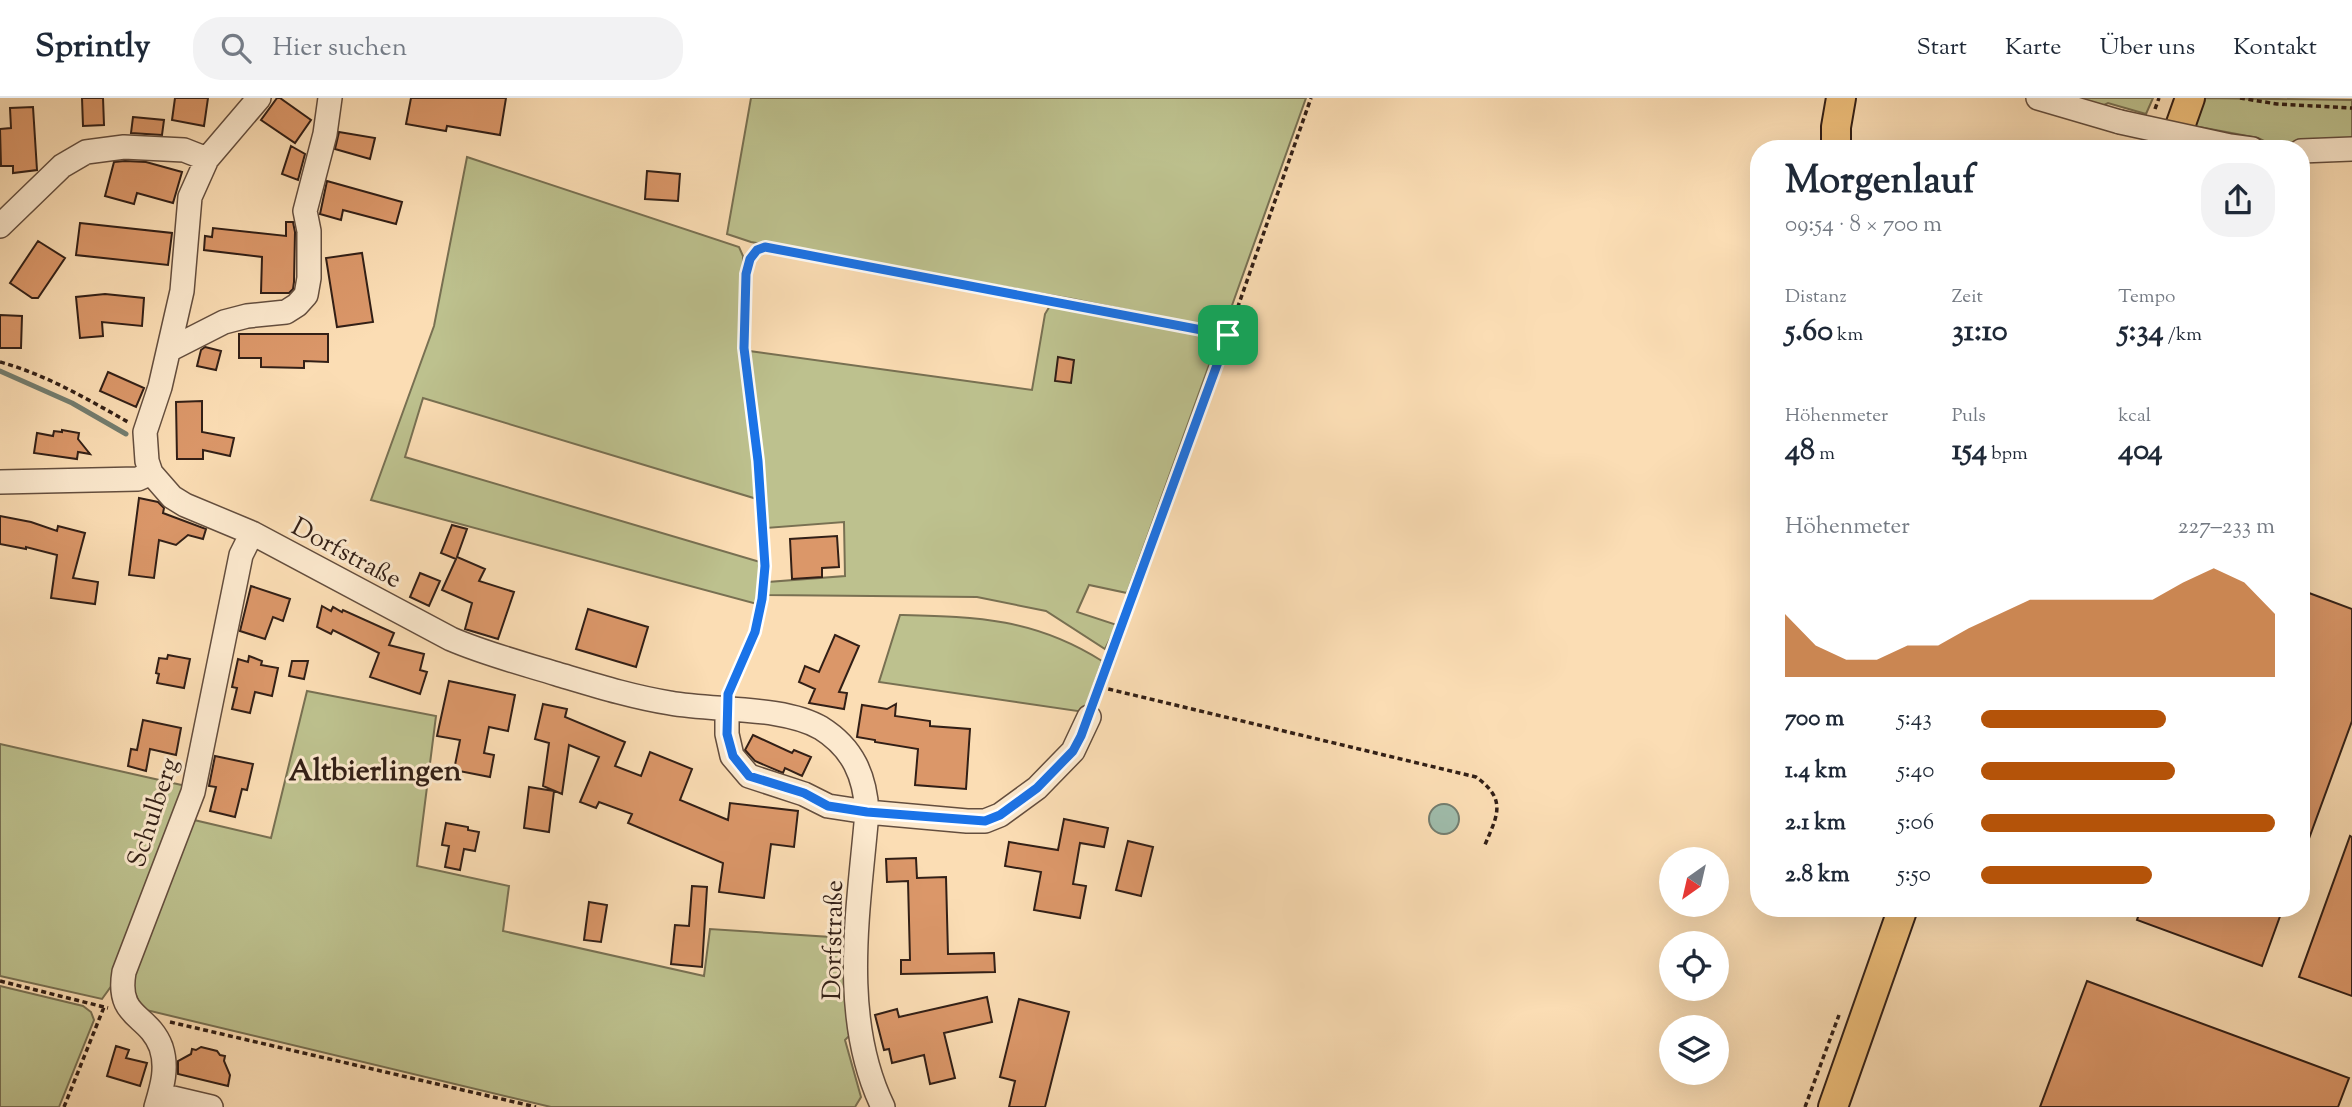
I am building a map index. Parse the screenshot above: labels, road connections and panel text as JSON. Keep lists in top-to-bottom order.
{
  "streets": {
    "street": ["Dorfstraße", "Schulberg"]
  },
  "crossings": [
    ["Dorfstraße", "Schulberg"]
  ],
  "districts": ["Altbierlingen"],
  "north": "bottom left",
  "page": {
    "header": "Sprintly",
    "search": "Hier suchen",
    "nav": [
      "Start",
      "Karte",
      "Über uns",
      "Kontakt"
    ],
    "heading": ["Morgenlauf", "09:54 · 8 × 700 m"],
    "stats": [
      ["Distanz", "5.60 km"],
      ["Zeit", "31:10"],
      ["Tempo", "5:34 /km"],
      ["Höhenmeter", "48 m"],
      ["Puls", "154 bpm"],
      ["kcal", "404"]
    ],
    "chart": ["Höhenmeter", "227–233 m"],
    "list": [
      {
        "name": "700 m",
        "note": "5:43"
      },
      {
        "name": "1.4 km",
        "note": "5:40"
      },
      {
        "name": "2.1 km",
        "note": "5:06"
      },
      {
        "name": "2.8 km",
        "note": "5:50"
      }
    ]
  }
}
